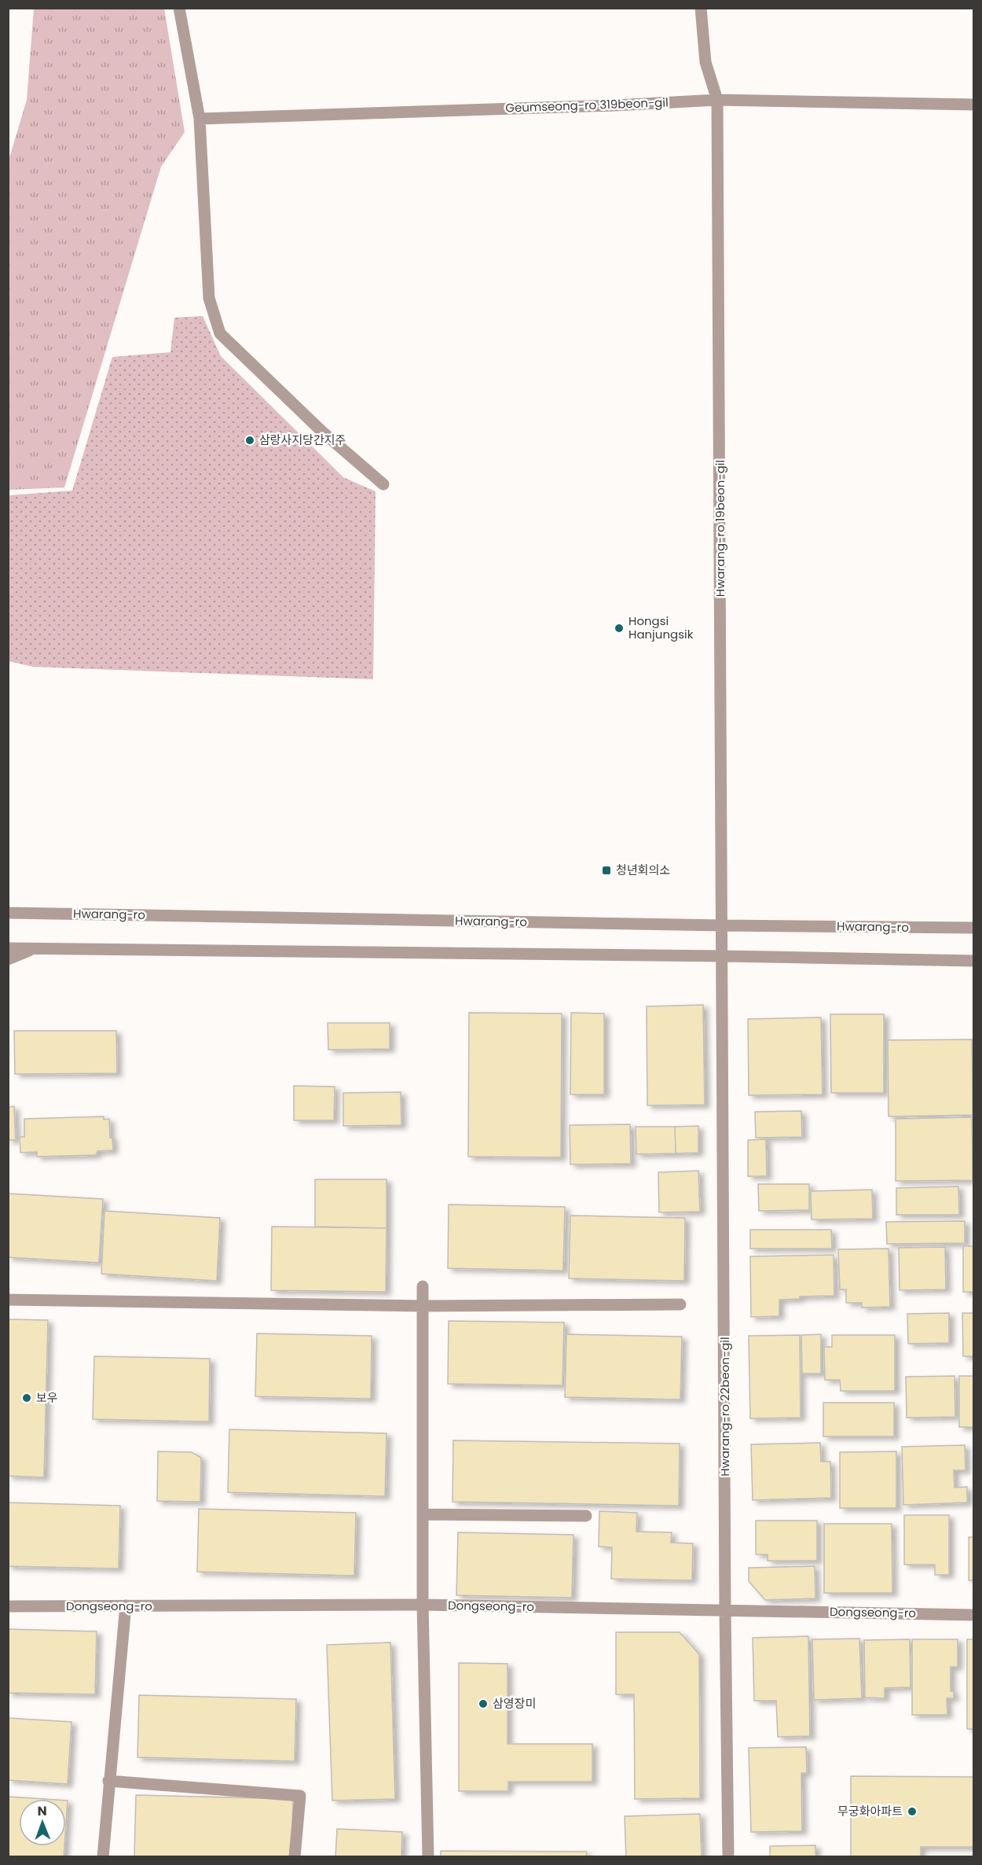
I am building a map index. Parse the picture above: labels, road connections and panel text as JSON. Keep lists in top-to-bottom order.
{
  "streets": {
    "street": [
      "Geumseong-ro 319beon-gil",
      "Hwarang-ro 19beon-gil",
      "Hwarang-ro",
      "Hwarang-ro 22beon-gil",
      "Dongseong-ro"
    ]
  },
  "crossings": [
    ["Geumseong-ro 319beon-gil", "Hwarang-ro 19beon-gil"],
    ["Hwarang-ro 19beon-gil", "Hwarang-ro"],
    ["Hwarang-ro 19beon-gil", "Hwarang-ro 22beon-gil"],
    ["Hwarang-ro 22beon-gil", "Dongseong-ro"]
  ],
  "places": {
    "other": [
      "삼랑사지당간지주",
      "Hongsi Hanjungsik",
      "보우",
      "삼영장미",
      "무궁화아파트"
    ],
    "transit": ["청년회의소"]
  },
  "north": "top"
}
